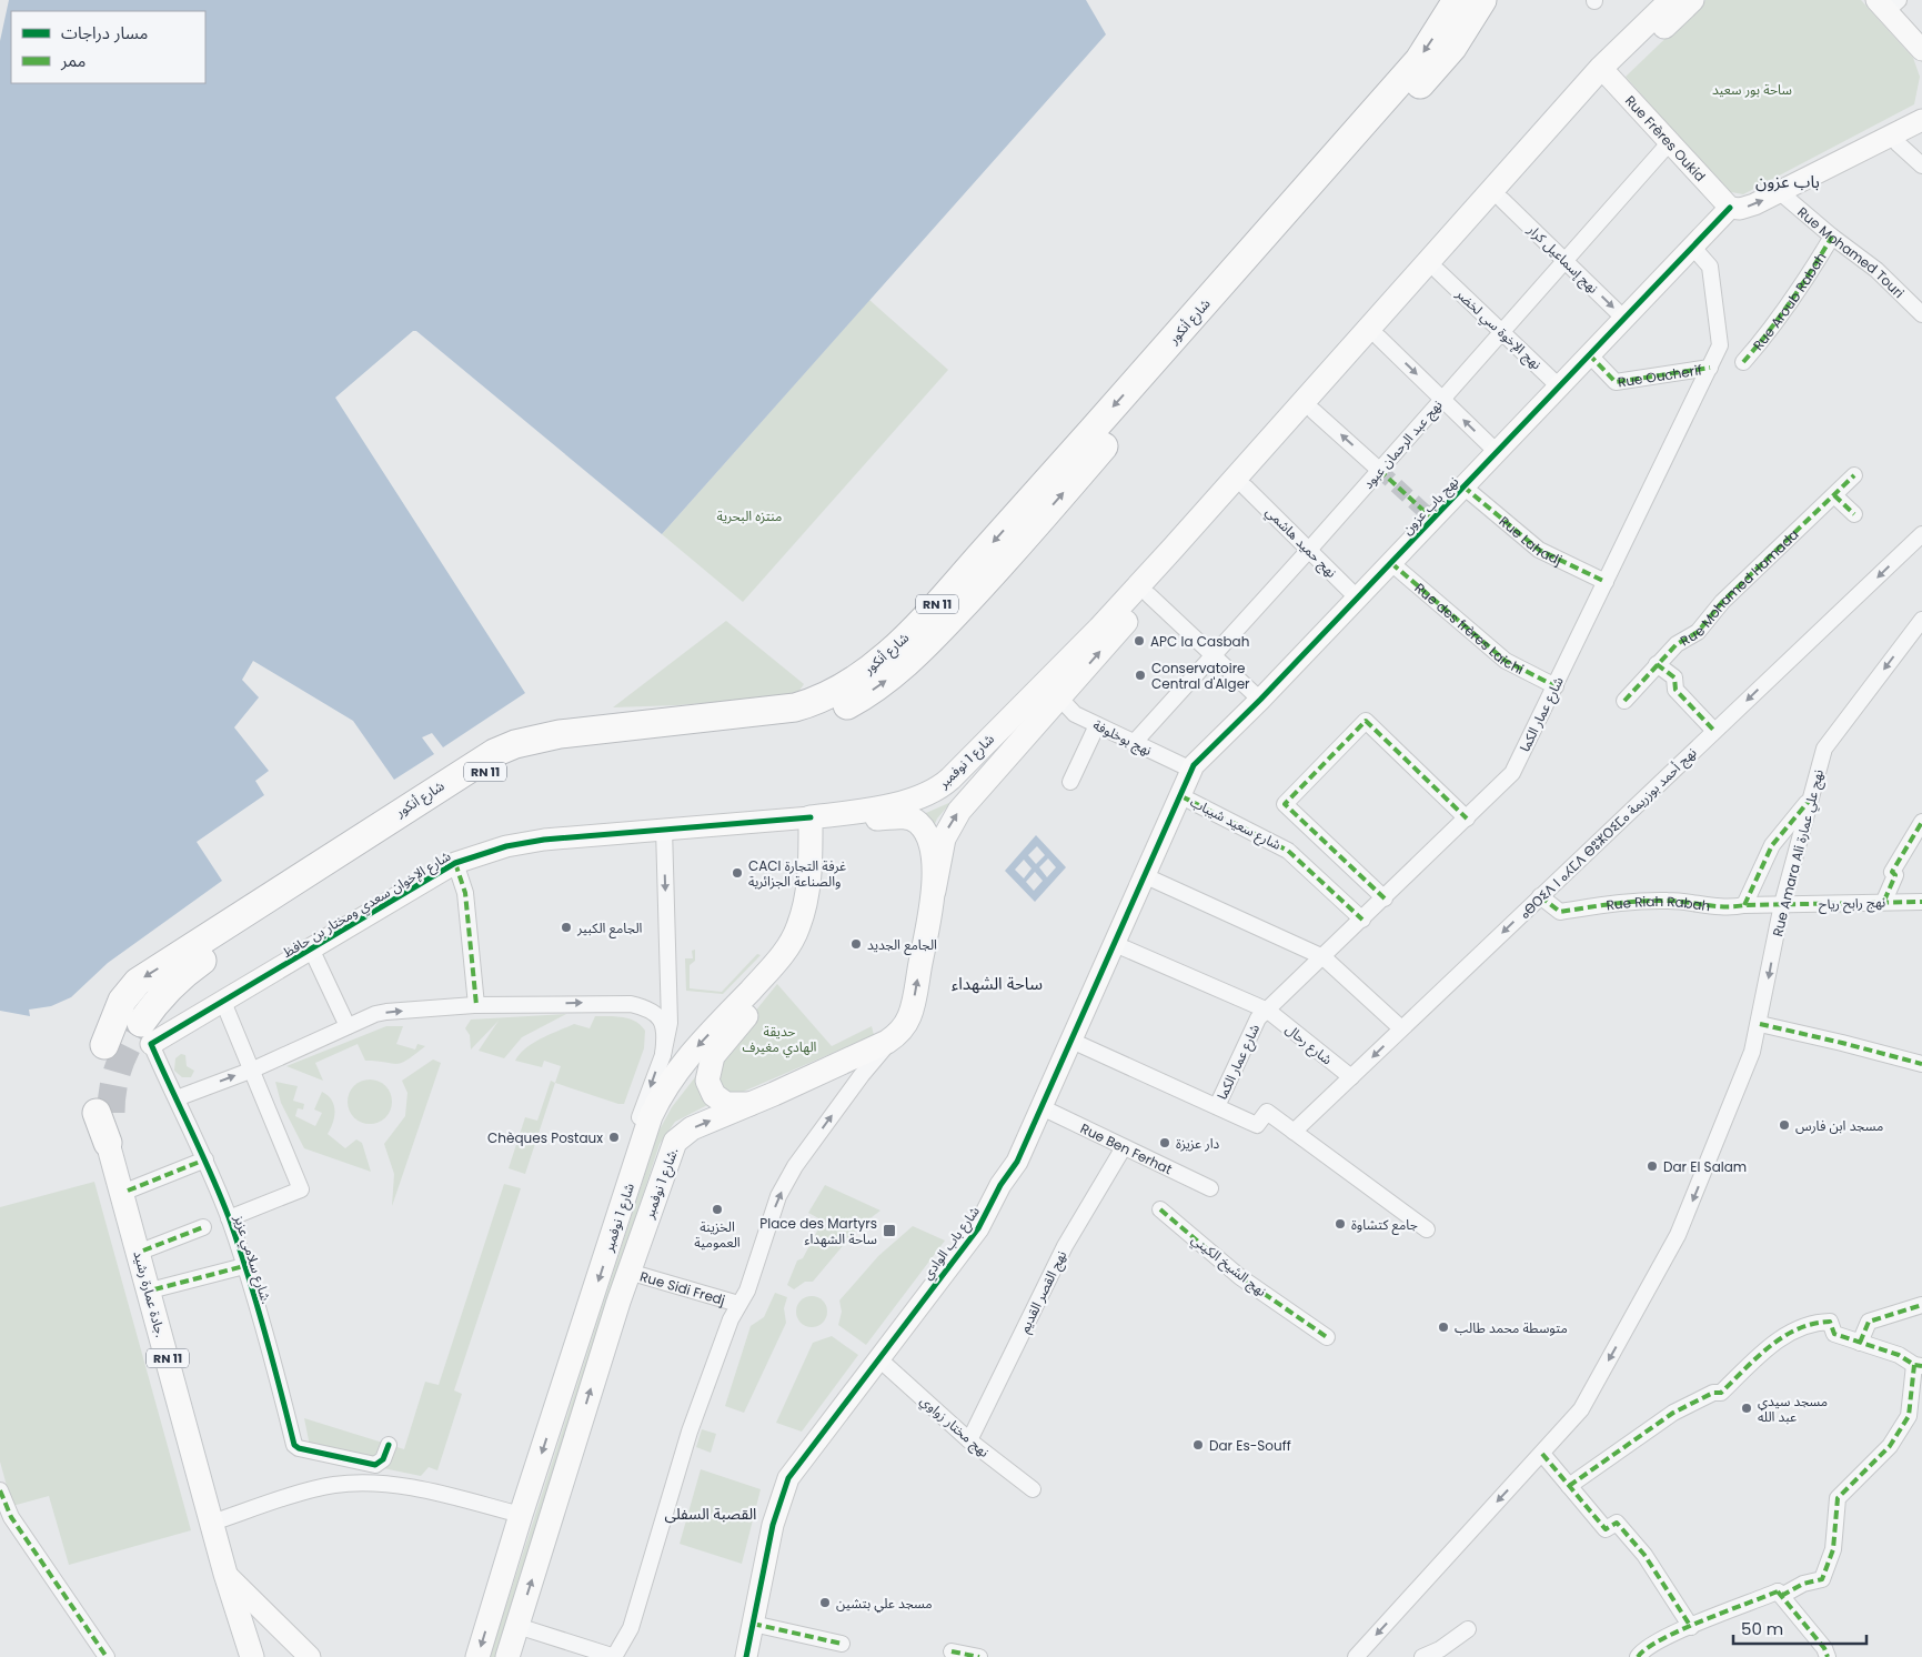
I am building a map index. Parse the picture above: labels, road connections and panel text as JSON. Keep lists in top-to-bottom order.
{
  "streets": {
    "highway": ["شارع أنكور", "RN 11"],
    "main road": ["شارع 1 نوفمبر", "شارع 1 نوفمبر.", "جادة عمارة رشيد."],
    "street": [
      "Rue Frères Oukid",
      "Rue Mohamed Touri",
      "نهج إسماعيل كرار",
      "Rue Aroub Rabah",
      "نهج الإخوة سي لخضر",
      "Rue Oucherif",
      "نهج عبد الرحمان عبود",
      "نهج باب عزون",
      "Rue Lahadj",
      "نهج حميد هاشمي",
      "Rue Mohamed Hamada",
      "Rue des frères Laichi",
      "شارع عمار الكما",
      "نهج بوخلوفة",
      "شارع سعيد شيباب",
      "ⴰⴱⵔⵉⴷ ⵏ ⴰⵃⵎⴷ ⴱⵓⵣⵔⵉⵎⴰ نهج أحمد بوزريمة",
      "Rue Amara Ali نهج علي عمارة",
      "نهج رابح رياح",
      "شارع الإخوان سعدي ومختار بن حافظ",
      "Rue Riah Rabah",
      "شارع رحال",
      "Rue Ben Ferhat",
      "شارع باب الوادي",
      "شارع سلامي عزيز.",
      "نهج الشيخ الكيني",
      "Rue Sidi Fredj",
      "نهج القصر القديم",
      "نهج مختار زواوي"
    ]
  },
  "crossings": [
    ["Rue Frères Oukid", "نهج عبد الرحمان عبود"],
    ["Rue Frères Oukid", "نهج باب عزون"],
    ["Rue Mohamed Touri", "Rue Aroub Rabah"],
    ["نهج إسماعيل كرار", "نهج عبد الرحمان عبود"],
    ["نهج إسماعيل كرار", "نهج باب عزون"],
    ["شارع أنكور", "RN 11"],
    ["شارع أنكور", "شارع الإخوان سعدي ومختار بن حافظ"],
    ["شارع أنكور", "شارع سلامي عزيز."],
    ["نهج الإخوة سي لخضر", "نهج عبد الرحمان عبود"],
    ["نهج الإخوة سي لخضر", "نهج باب عزون"],
    ["Rue Oucherif", "نهج باب عزون"],
    ["Rue Oucherif", "شارع عمار الكما"],
    ["نهج عبد الرحمان عبود", "نهج حميد هاشمي"],
    ["نهج عبد الرحمان عبود", "نهج بوخلوفة"],
    ["نهج باب عزون", "Rue Lahadj"],
    ["نهج باب عزون", "نهج حميد هاشمي"],
    ["نهج باب عزون", "Rue des frères Laichi"],
    ["نهج باب عزون", "شارع عمار الكما"],
    ["نهج باب عزون", "نهج بوخلوفة"],
    ["نهج باب عزون", "شارع سعيد شيباب"],
    ["نهج باب عزون", "شارع باب الوادي"],
    ["Rue Lahadj", "شارع عمار الكما"],
    ["RN 11", "شارع الإخوان سعدي ومختار بن حافظ"],
    ["RN 11", "شارع سلامي عزيز."],
    ["RN 11", "جادة عمارة رشيد."],
    ["Rue des frères Laichi", "شارع عمار الكما"],
    ["شارع عمار الكما", "شارع سعيد شيباب"],
    ["شارع عمار الكما", "شارع رحال"],
    ["نهج بوخلوفة", "شارع 1 نوفمبر"],
    ["شارع 1 نوفمبر", "شارع الإخوان سعدي ومختار بن حافظ"],
    ["ⴰⴱⵔⵉⴷ ⵏ ⴰⵃⵎⴷ ⴱⵓⵣⵔⵉⵎⴰ نهج أحمد بوزريمة", "Rue Riah Rabah"],
    ["ⴰⴱⵔⵉⴷ ⵏ ⴰⵃⵎⴷ ⴱⵓⵣⵔⵉⵎⴰ نهج أحمد بوزريمة", "شارع رحال"],
    ["Rue Amara Ali نهج علي عمارة", "نهج رابح رياح"],
    ["Rue Amara Ali نهج علي عمارة", "Rue Riah Rabah"],
    ["نهج رابح رياح", "Rue Riah Rabah"],
    ["شارع الإخوان سعدي ومختار بن حافظ", "شارع سلامي عزيز."],
    ["شارع رحال", "شارع باب الوادي"],
    ["Rue Ben Ferhat", "شارع باب الوادي"],
    ["Rue Ben Ferhat", "نهج القصر القديم"],
    ["شارع 1 نوفمبر.", "Rue Sidi Fredj"],
    ["شارع باب الوادي", "نهج مختار زواوي"],
    ["نهج القصر القديم", "نهج مختار زواوي"]
  ],
  "one_way": [
    "نهج إسماعيل كرار",
    "ⴰⴱⵔⵉⴷ ⵏ ⴰⵃⵎⴷ ⴱⵓⵣⵔⵉⵎⴰ نهج أحمد بوزريمة",
    "Rue Amara Ali نهج علي عمارة",
    "شارع 1 نوفمبر."
  ],
  "districts": ["باب عزون", "ساحة الشهداء", "القصبة السفلى"],
  "parks": ["ساحة بور سعيد", "منتزه البحرية", "حديقة الهادي مغيرف"],
  "places": {
    "other": [
      "APC la Casbah",
      "Conservatoire Central d'Alger",
      "CACI غرفة التجارة والصناعة الجزائرية",
      "الجامع الكبير",
      "الجامع الجديد",
      "مسجد ابن فارس",
      "Chèques Postaux",
      "دار عزيزة",
      "Dar El Salam",
      "الخزينة العمومية",
      "جامع كتشاوة",
      "متوسطة محمد طالب",
      "مسجد سيدي عبد الله",
      "Dar Es-Souff",
      "مسجد علي بتشين"
    ],
    "transit": ["Place des Martyrs ساحة الشهداء"]
  },
  "legend": ["مسار دراجات", "ممر"],
  "scale_bar": "50 m"
}
